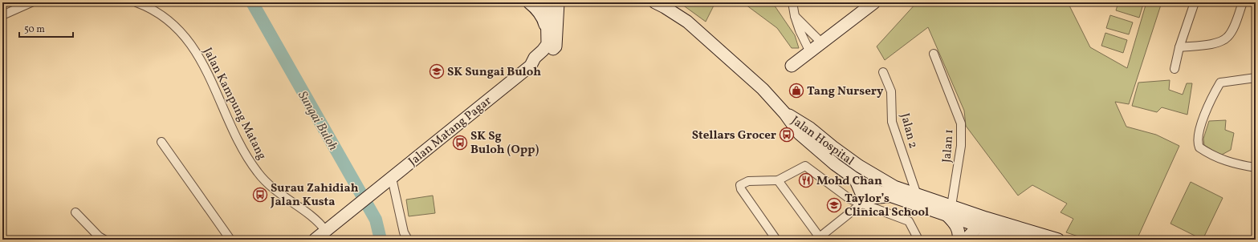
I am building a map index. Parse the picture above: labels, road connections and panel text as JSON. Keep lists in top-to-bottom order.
{
  "streets": {
    "main road": ["Jalan Matang Pagar", "Jalan Hospital"],
    "street": ["Jalan Kampung Matang", "Jalan 2", "Jalan 1"]
  },
  "crossings": [
    ["Jalan Kampung Matang", "Jalan Matang Pagar"],
    ["Jalan 2", "Jalan Hospital"],
    ["Jalan Hospital", "Jalan 1"]
  ],
  "water": ["Sungai Buloh"],
  "places": {
    "school or university": ["SK Sungai Buloh", "Taylor’s Clinical School"],
    "shop": ["Tang Nursery"],
    "bus stop": ["Stellars Grocer", "SK Sg Buloh (Opp)", "Surau Zahidiah Jalan Kusta"],
    "restaurant": ["Mohd Chan"]
  },
  "scale_bar": "50 m"
}
